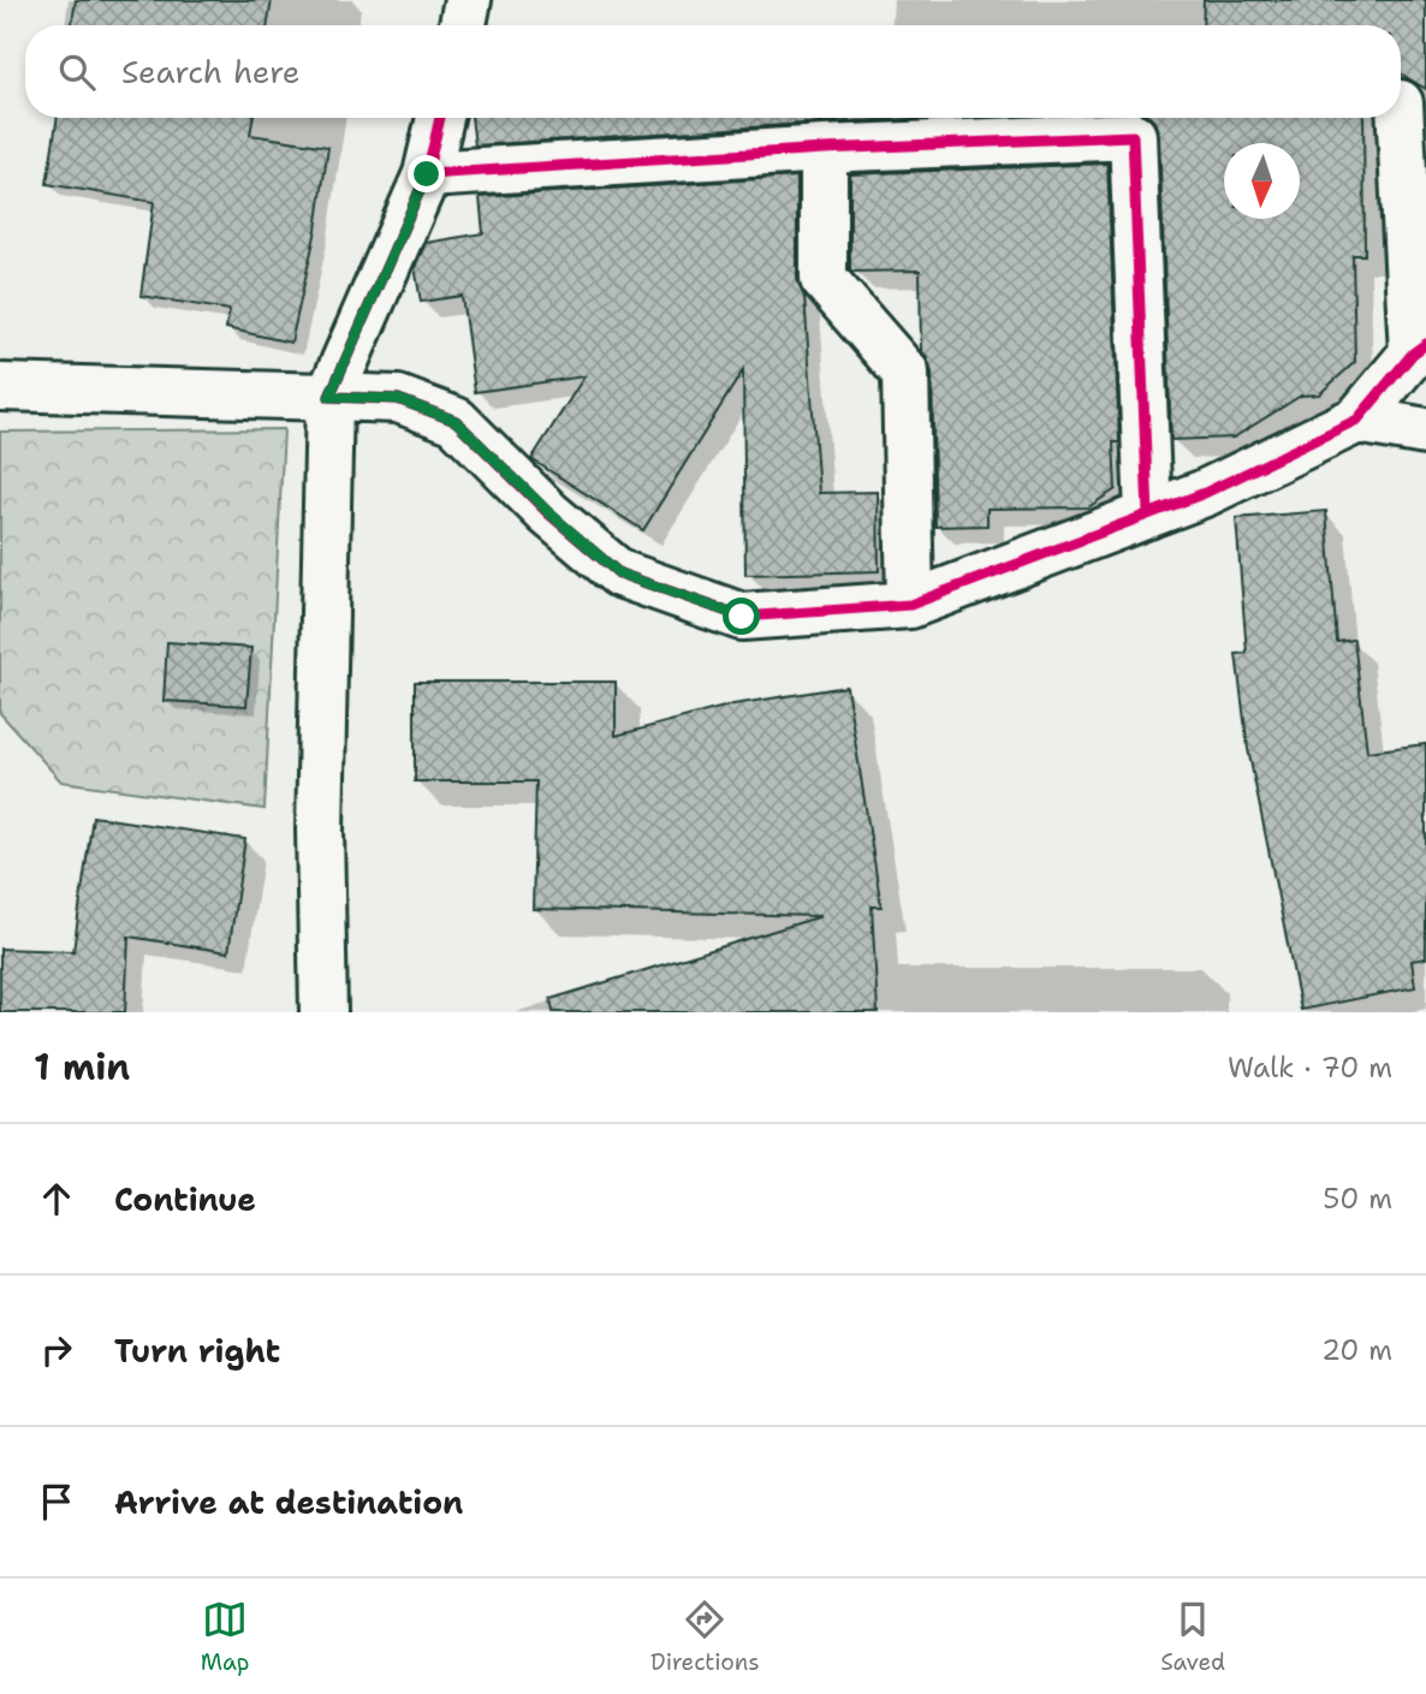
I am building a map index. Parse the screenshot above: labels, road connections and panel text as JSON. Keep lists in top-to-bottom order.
{
  "north": "bottom",
  "page": {
    "search": "Search here",
    "heading": ["1 min", "Walk · 70 m"],
    "list": [
      ["Continue", "50 m"],
      ["Turn right", "20 m"],
      "Arrive at destination"
    ],
    "nav": ["Map", "Directions", "Saved"]
  }
}
